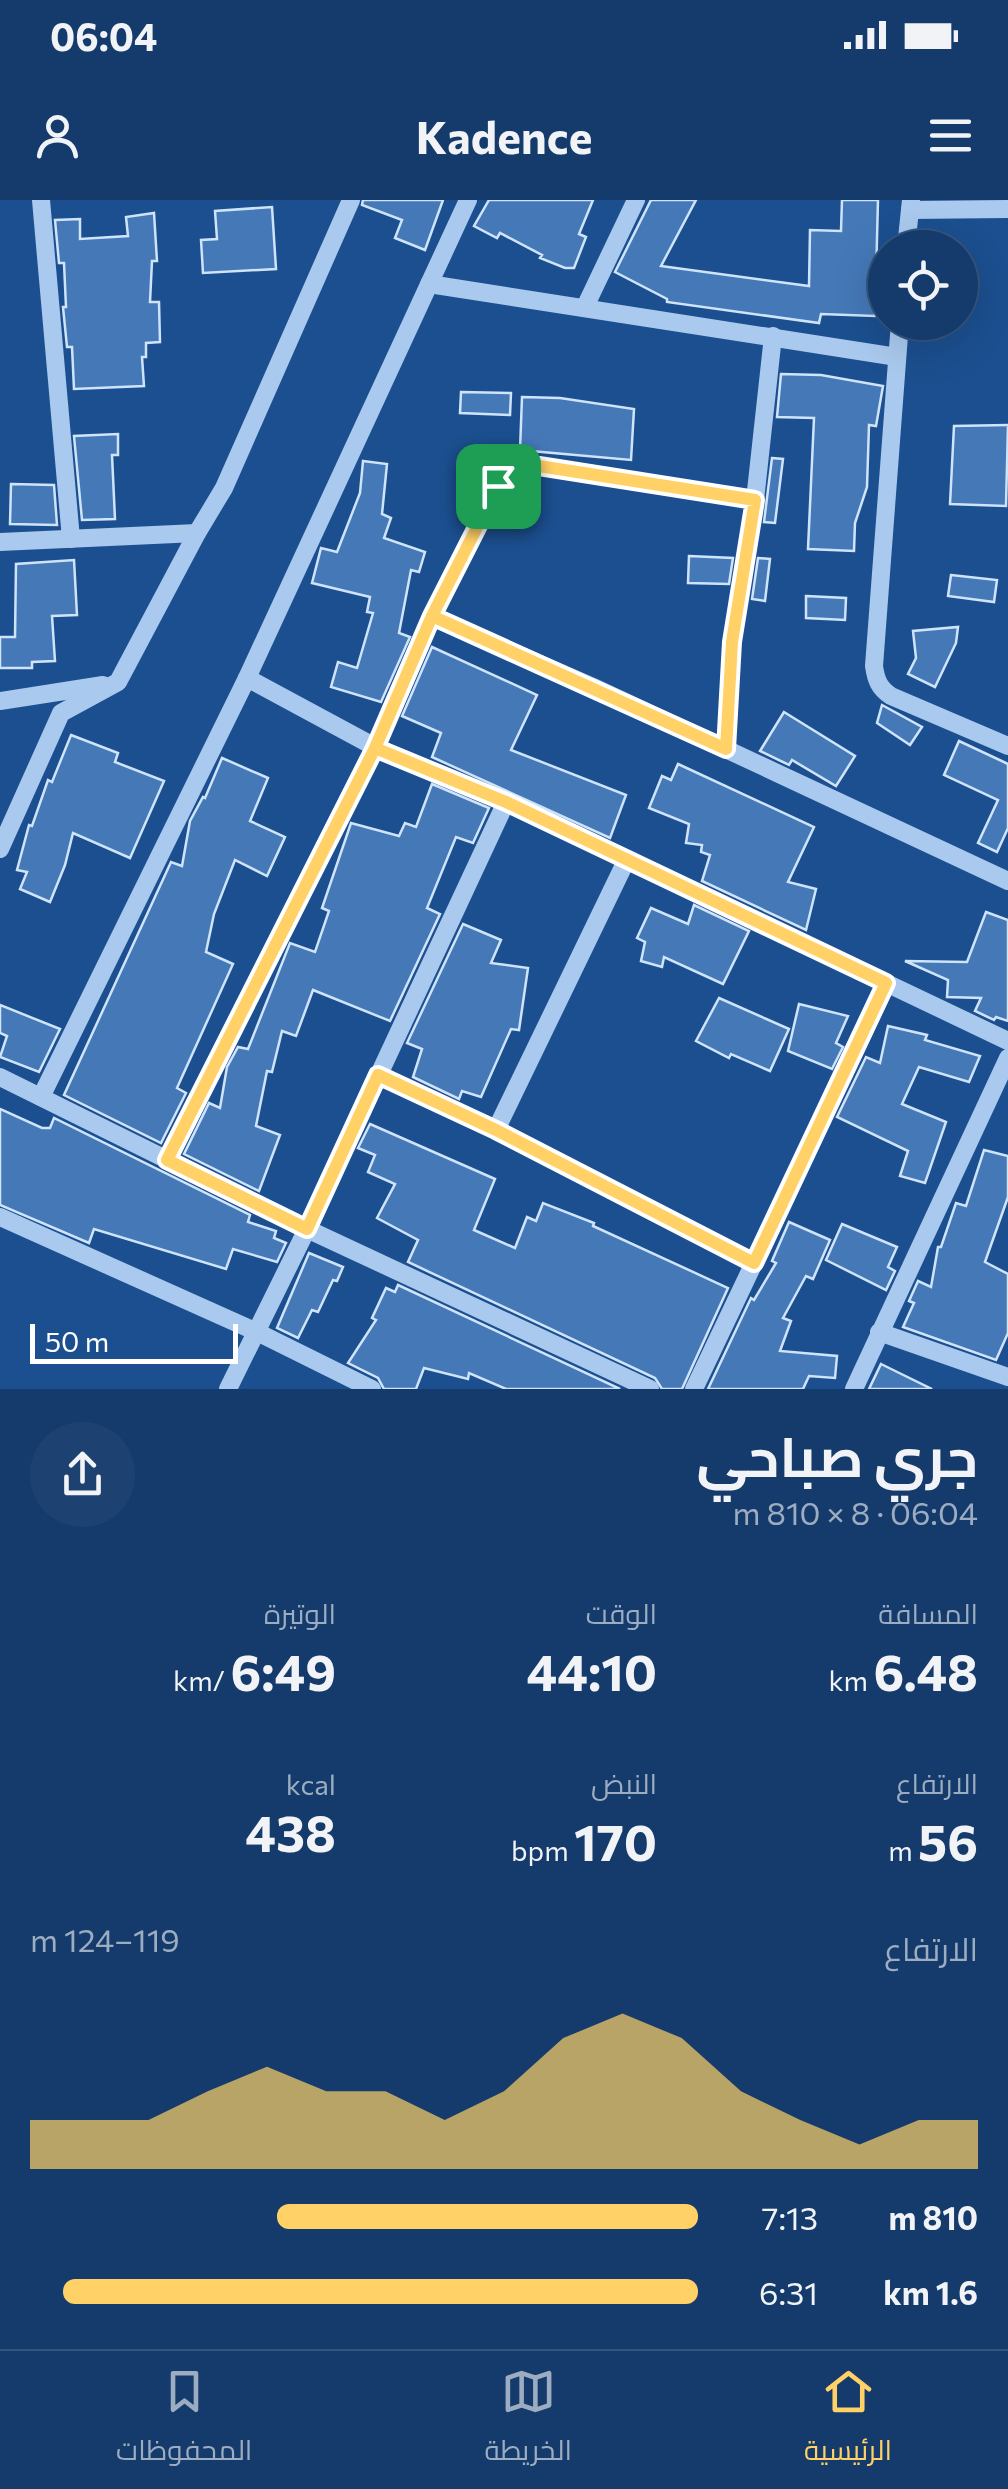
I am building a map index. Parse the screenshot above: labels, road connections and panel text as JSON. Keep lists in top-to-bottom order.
{
  "scale_bar": "50 m",
  "page": {
    "status": "06:04",
    "header": "Kadence",
    "scale": "50 m",
    "heading": ["جري صباحي", "06:04 · 8 × 810 m"],
    "stats": [
      ["المسافة", "6.48 km"],
      ["الوقت", "44:10"],
      ["الوتيرة", "6:49 /km"],
      ["الارتفاع", "56 m"],
      ["النبض", "170 bpm"],
      ["kcal", "438"]
    ],
    "chart": ["الارتفاع", "119–124 m"],
    "list": [
      {
        "name": "810 m",
        "note": "7:13"
      },
      {
        "name": "1.6 km",
        "note": "6:31"
      }
    ],
    "tabs": ["الرئيسية", "الخريطة", "المحفوظات"]
  }
}
